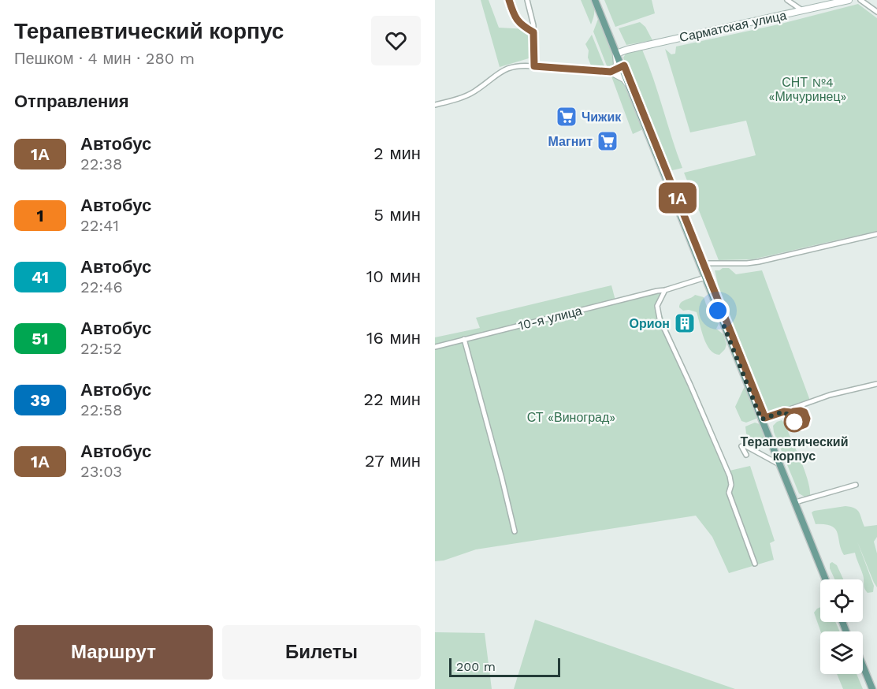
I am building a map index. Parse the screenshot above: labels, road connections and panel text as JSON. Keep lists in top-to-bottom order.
{
  "streets": {
    "main road": ["Сарматская улица"],
    "street": ["10-я улица"]
  },
  "parks": ["СНТ №4 «Мичуринец»", "СТ «Виноград»"],
  "places": {
    "supermarket": ["Чижик", "Магнит"],
    "building": ["Орион"],
    "other": ["Терапевтический корпус"]
  },
  "lines": ["bus line 1А"],
  "scale_bar": "200 m",
  "page": {
    "heading": [
      ["Терапевтический корпус", "Пешком · 4 мин · 280 m"],
      "Отправления"
    ],
    "on_map": "1А",
    "list": [
      {
        "mark": "1А",
        "name": "Автобус",
        "note": "22:38",
        "value": "2 мин"
      },
      {
        "mark": "1",
        "name": "Автобус",
        "note": "22:41",
        "value": "5 мин"
      },
      {
        "mark": "41",
        "name": "Автобус",
        "note": "22:46",
        "value": "10 мин"
      },
      {
        "mark": "51",
        "name": "Автобус",
        "note": "22:52",
        "value": "16 мин"
      },
      {
        "mark": "39",
        "name": "Автобус",
        "note": "22:58",
        "value": "22 мин"
      },
      {
        "mark": "1А",
        "name": "Автобус",
        "note": "23:03",
        "value": "27 мин"
      }
    ],
    "buttons": ["Маршрут", "Билеты"],
    "scale": "200 m"
  }
}
